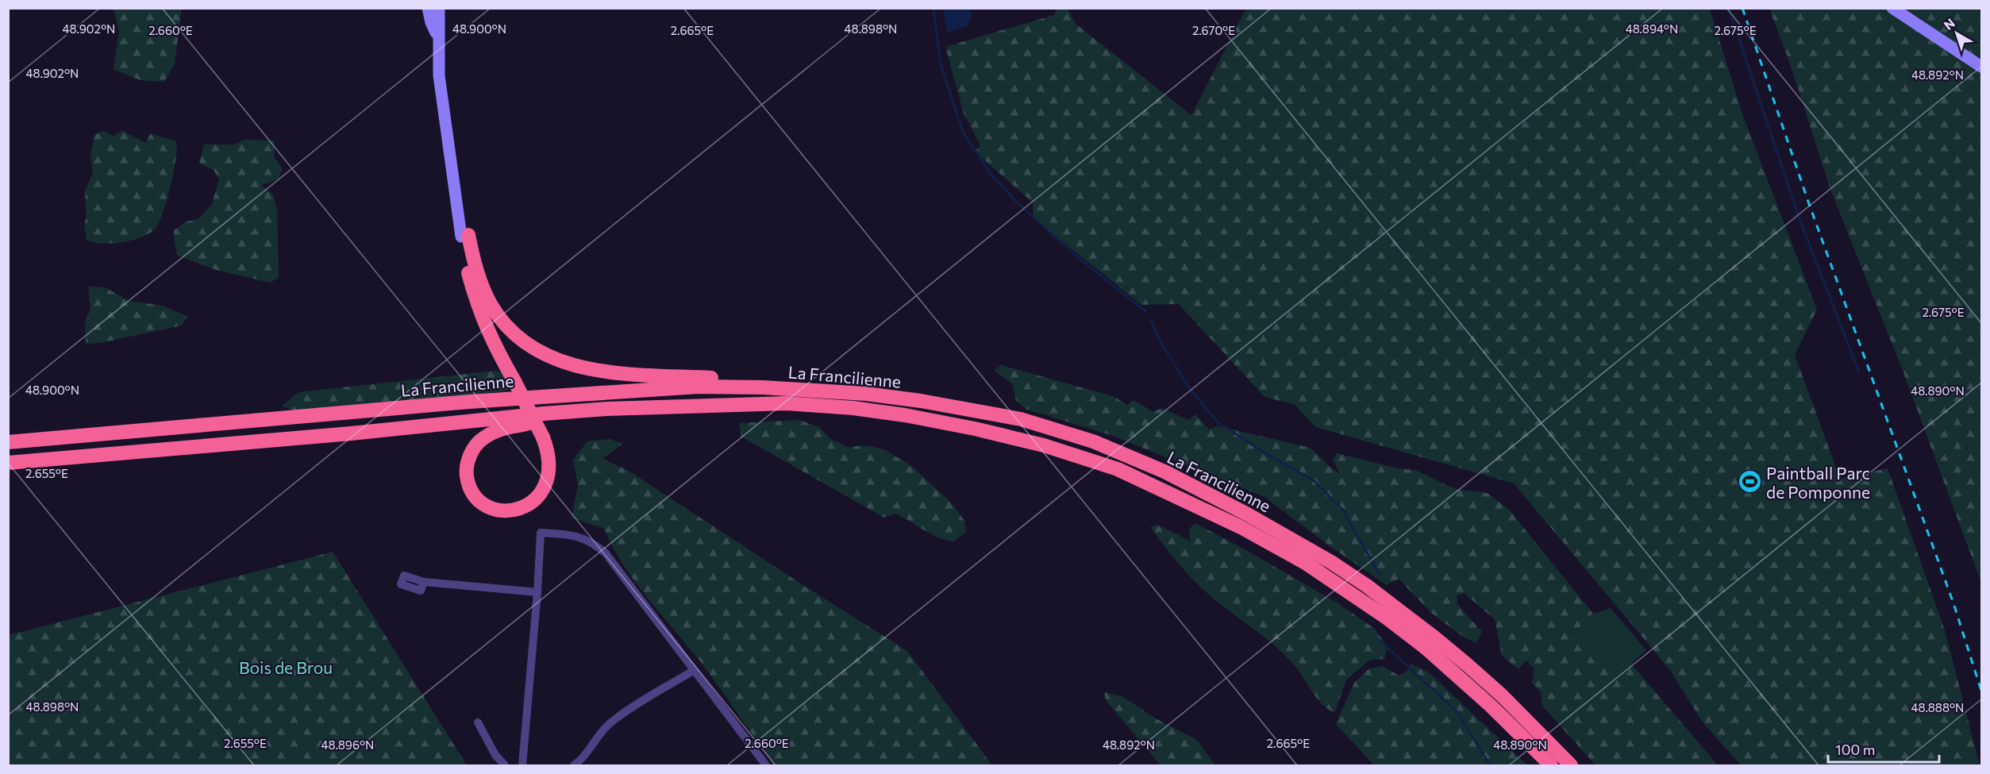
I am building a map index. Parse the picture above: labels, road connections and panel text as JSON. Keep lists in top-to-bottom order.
{
  "streets": {
    "highway": ["La Francilienne"]
  },
  "parks": ["Bois de Brou"],
  "places": {
    "sports": ["Paintball Parc de Pomponne"]
  },
  "scale_bar": "100 m",
  "north": "top left",
  "coordinates": [
    "48.902°N",
    "48.900°N",
    "48.898°N",
    "48.894°N",
    "2.660°E",
    "2.665°E",
    "2.670°E",
    "2.675°E",
    "48.892°N",
    "48.890°N",
    "2.655°E",
    "48.888°N",
    "48.896°N"
  ]
}
